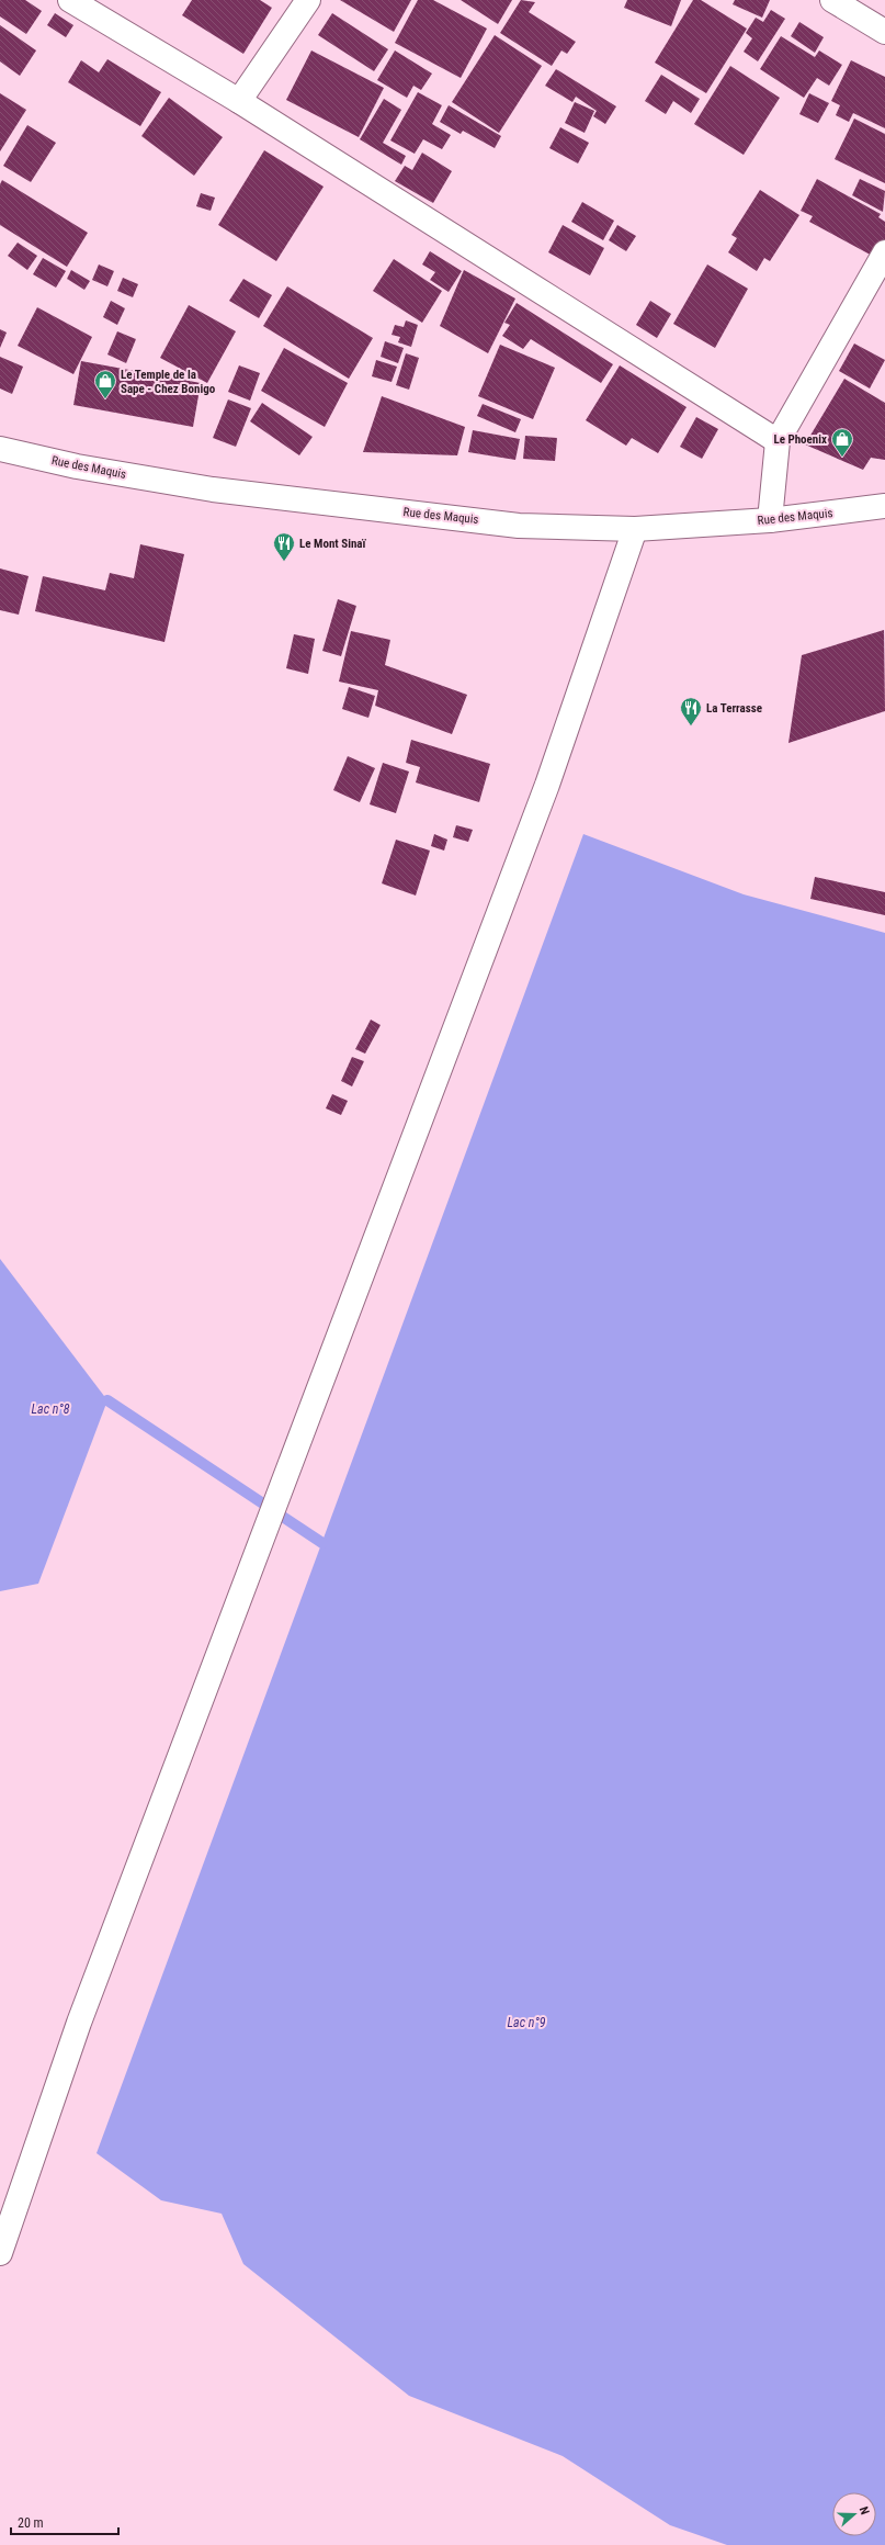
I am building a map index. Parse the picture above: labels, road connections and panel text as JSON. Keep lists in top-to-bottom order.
{
  "streets": {
    "street": ["Rue des Maquis"]
  },
  "water": ["Lac n°8", "Lac n°9"],
  "places": {
    "shop": ["Le Temple de la Sape - Chez Bonigo", "Le Phoenix"],
    "restaurant": ["Le Mont Sinaï", "La Terrasse"]
  },
  "scale_bar": "20 m",
  "north": "right"
}
